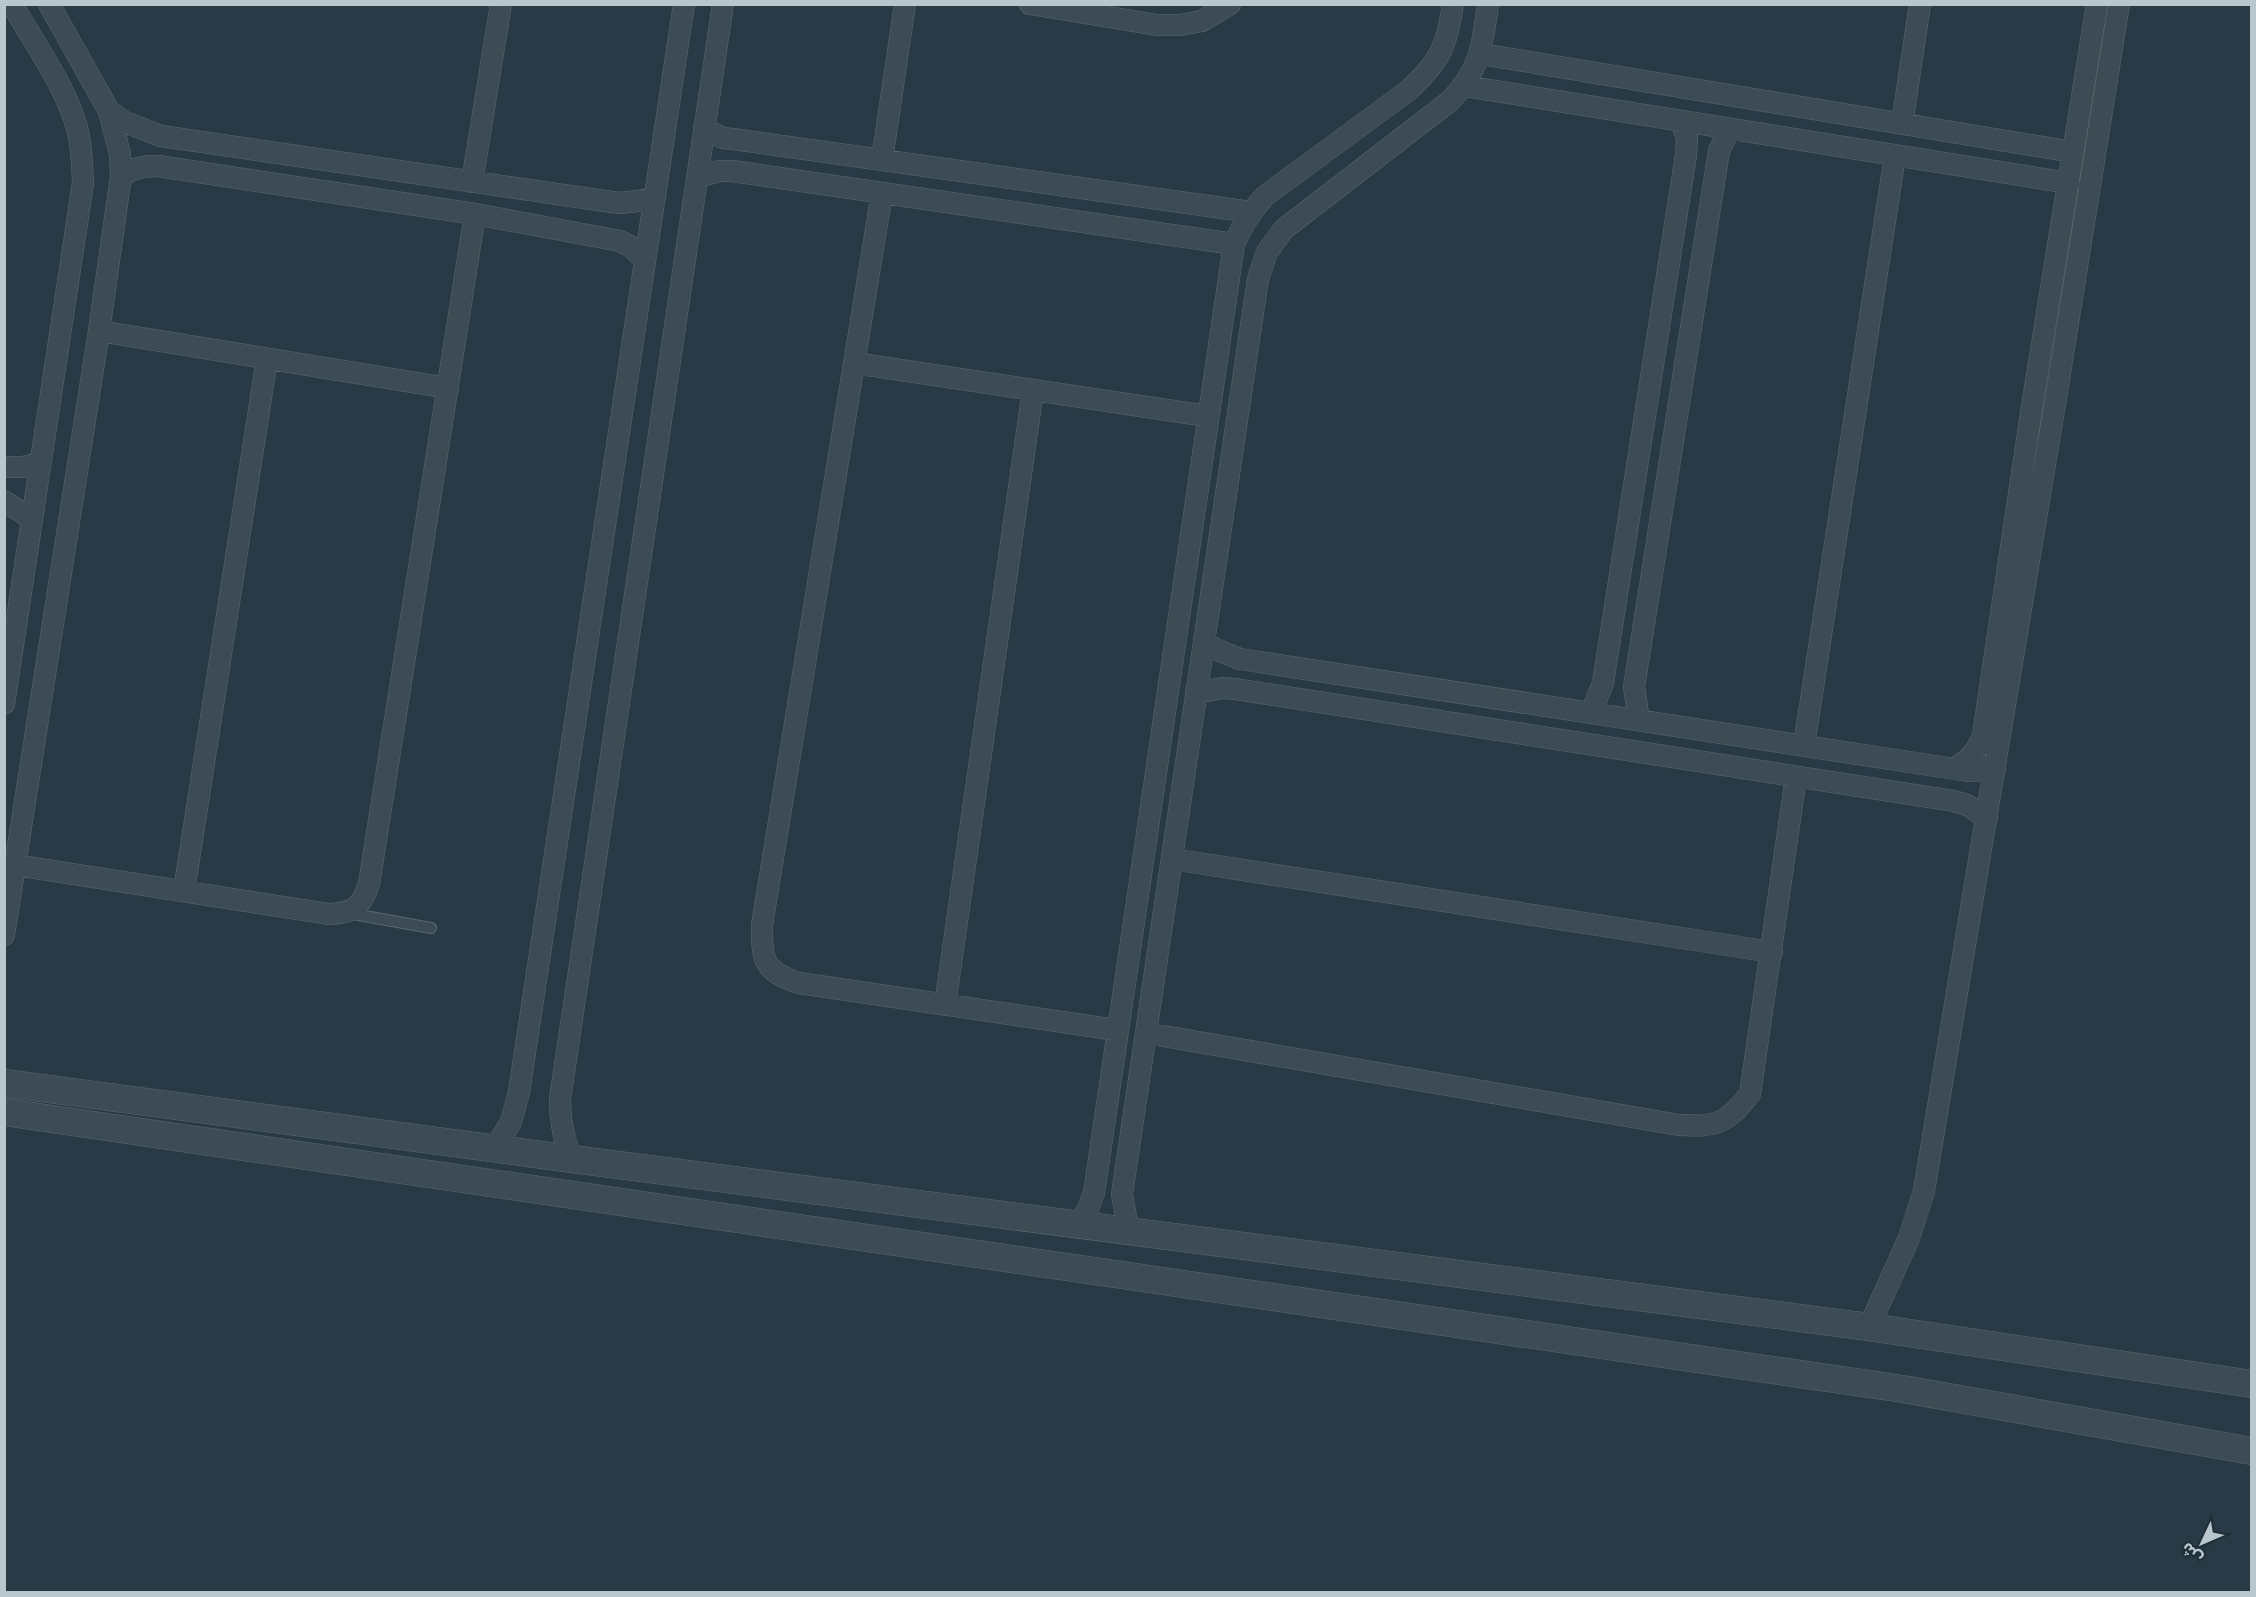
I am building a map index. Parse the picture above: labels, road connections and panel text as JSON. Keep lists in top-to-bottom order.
{
  "north": "bottom left"
}
